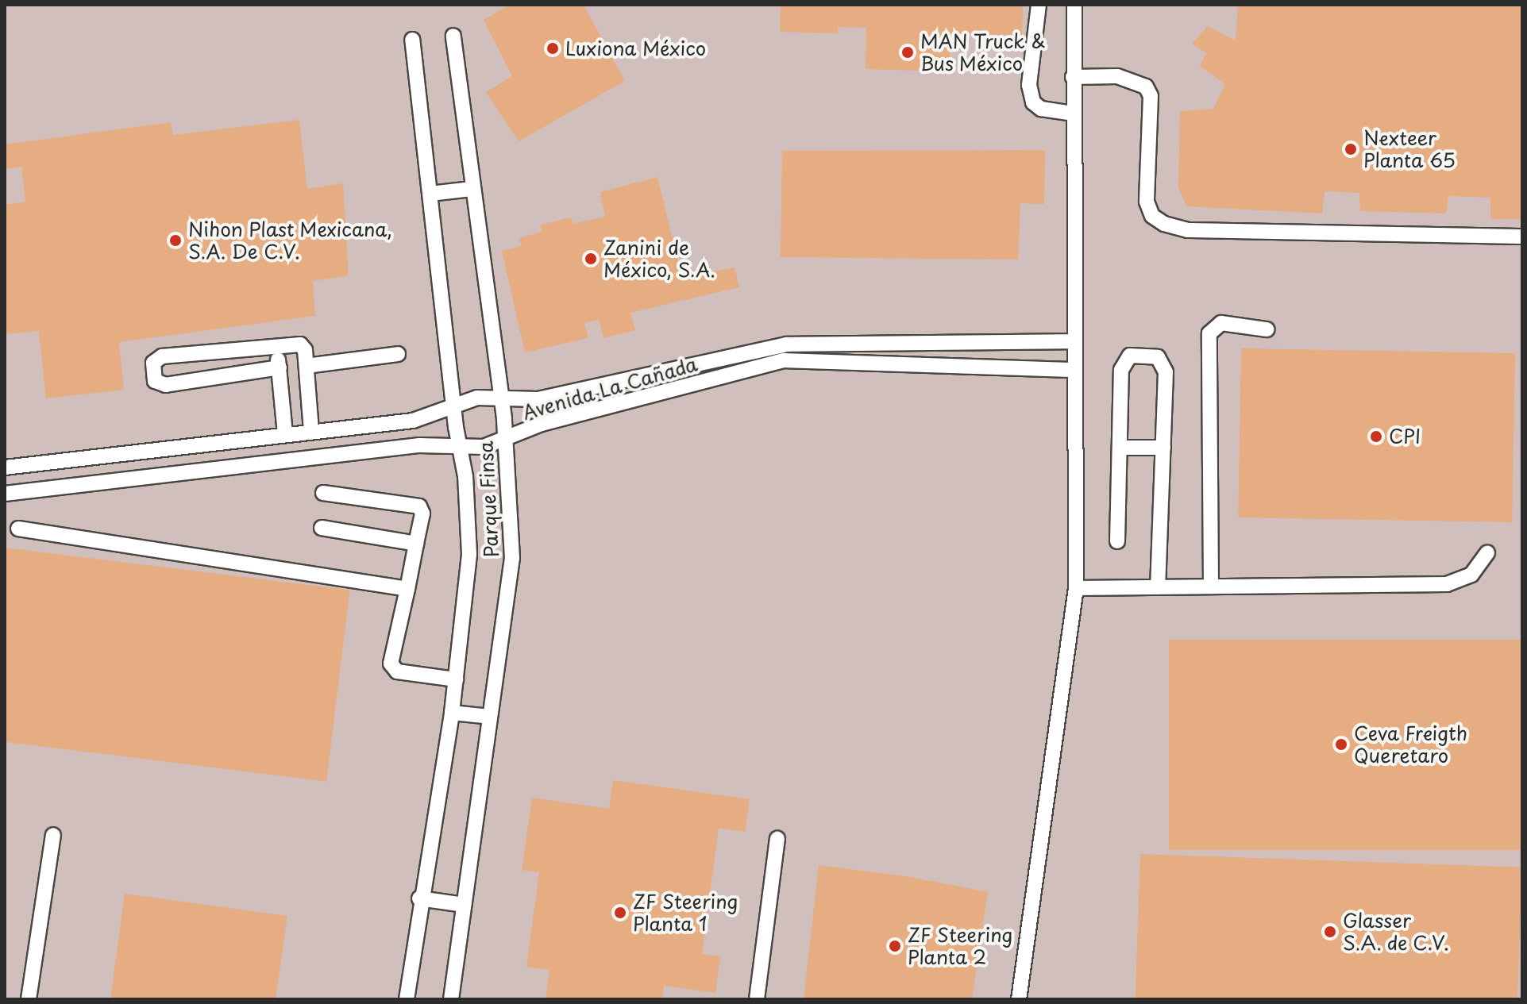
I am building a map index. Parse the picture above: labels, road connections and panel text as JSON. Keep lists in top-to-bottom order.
{
  "streets": {
    "street": ["Avenida La Cañada", "Parque Finsa"]
  },
  "crossings": [
    ["Avenida La Cañada", "Parque Finsa"]
  ],
  "places": [
    "Luxiona México",
    "MAN Truck & Bus México",
    "Nexteer Planta 65",
    "Nihon Plast Mexicana, S.A. De C.V.",
    "Zanini de México, S.A.",
    "CPI",
    "Ceva Freigth Queretaro",
    "ZF Steering Planta 1",
    "Glasser S.A. de C.V.",
    "ZF Steering Planta 2"
  ]
}
